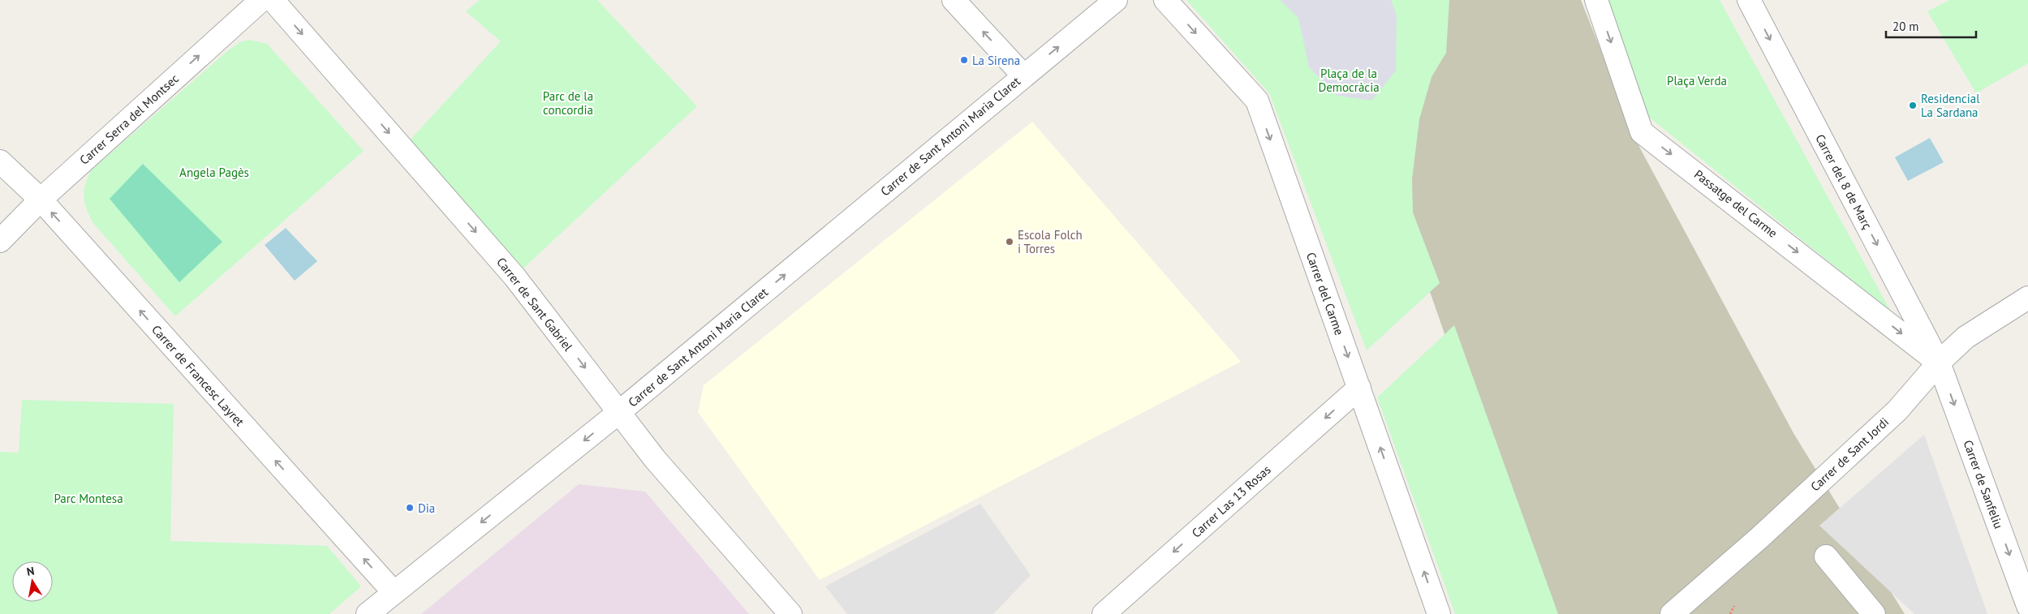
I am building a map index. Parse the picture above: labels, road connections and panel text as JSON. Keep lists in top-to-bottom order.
{
  "streets": {
    "street": [
      "Carrer Serra del Montsec",
      "Carrer de Sant Antoni Maria Claret",
      "Carrer del 8 de Març",
      "Passatge del Carme",
      "Carrer del Carme",
      "Carrer de Sant Gabriel",
      "Carrer de Francesc Layret",
      "Carrer de Sant Jordi",
      "Carrer de Sanfeliu",
      "Carrer Las 13 Rosas"
    ]
  },
  "crossings": [
    ["Carrer Serra del Montsec", "Carrer de Francesc Layret"],
    ["Carrer de Sant Antoni Maria Claret", "Carrer de Sant Gabriel"],
    ["Carrer de Sant Antoni Maria Claret", "Carrer de Francesc Layret"],
    ["Carrer del 8 de Març", "Passatge del Carme"],
    ["Carrer del 8 de Març", "Carrer de Sant Jordi"],
    ["Carrer del 8 de Març", "Carrer de Sanfeliu"],
    ["Passatge del Carme", "Carrer de Sant Jordi"],
    ["Passatge del Carme", "Carrer de Sanfeliu"],
    ["Carrer del Carme", "Carrer Las 13 Rosas"],
    ["Carrer de Sant Jordi", "Carrer de Sanfeliu"]
  ],
  "one_way": [
    "Carrer Serra del Montsec",
    "Carrer del 8 de Març",
    "Passatge del Carme",
    "Carrer de Sant Gabriel",
    "Carrer de Francesc Layret",
    "Carrer de Sanfeliu",
    "Carrer Las 13 Rosas"
  ],
  "parks": [
    "Plaça de la Democràcia",
    "Plaça Verda",
    "Parc de la concordia",
    "Angela Pagès",
    "Parc Montesa"
  ],
  "places": [
    "La Sirena",
    "Residencial La Sardana",
    "Escola Folch i Torres",
    "Dia"
  ],
  "scale_bar": "20 m",
  "north": "top"
}
